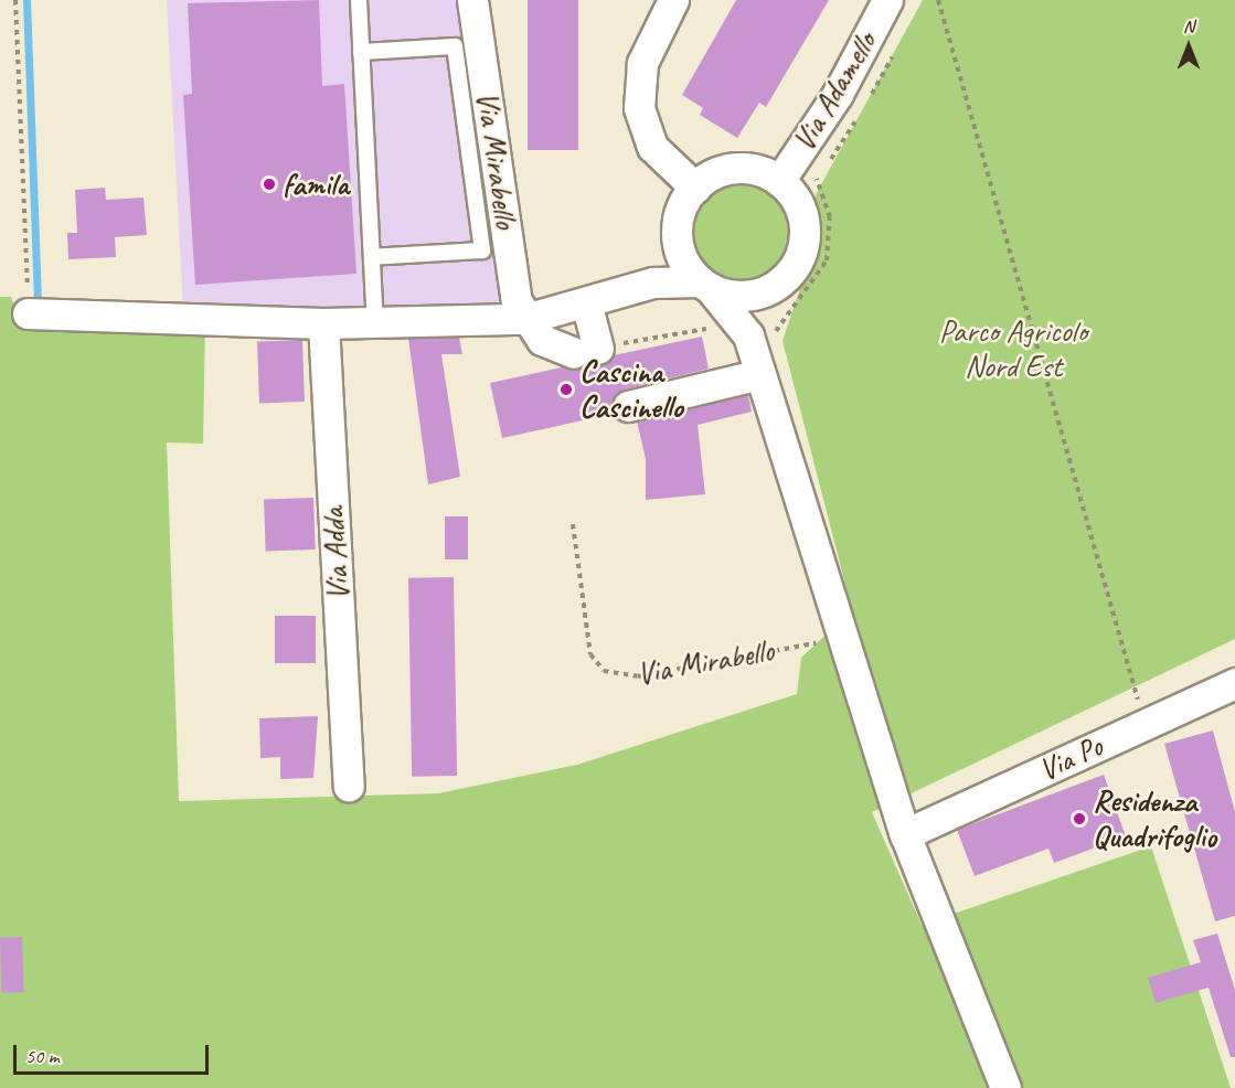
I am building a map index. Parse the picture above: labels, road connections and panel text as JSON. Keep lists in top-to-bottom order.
{
  "streets": {
    "street": [
      "Via Adamello",
      "Via Mirabello",
      "Via Adda",
      "Via Po"
    ]
  },
  "parks": ["Parco Agricolo Nord Est"],
  "places": ["famila", "Cascina Cascinello", "Residenza Quadrifoglio"],
  "scale_bar": "50 m",
  "north": "top"
}
